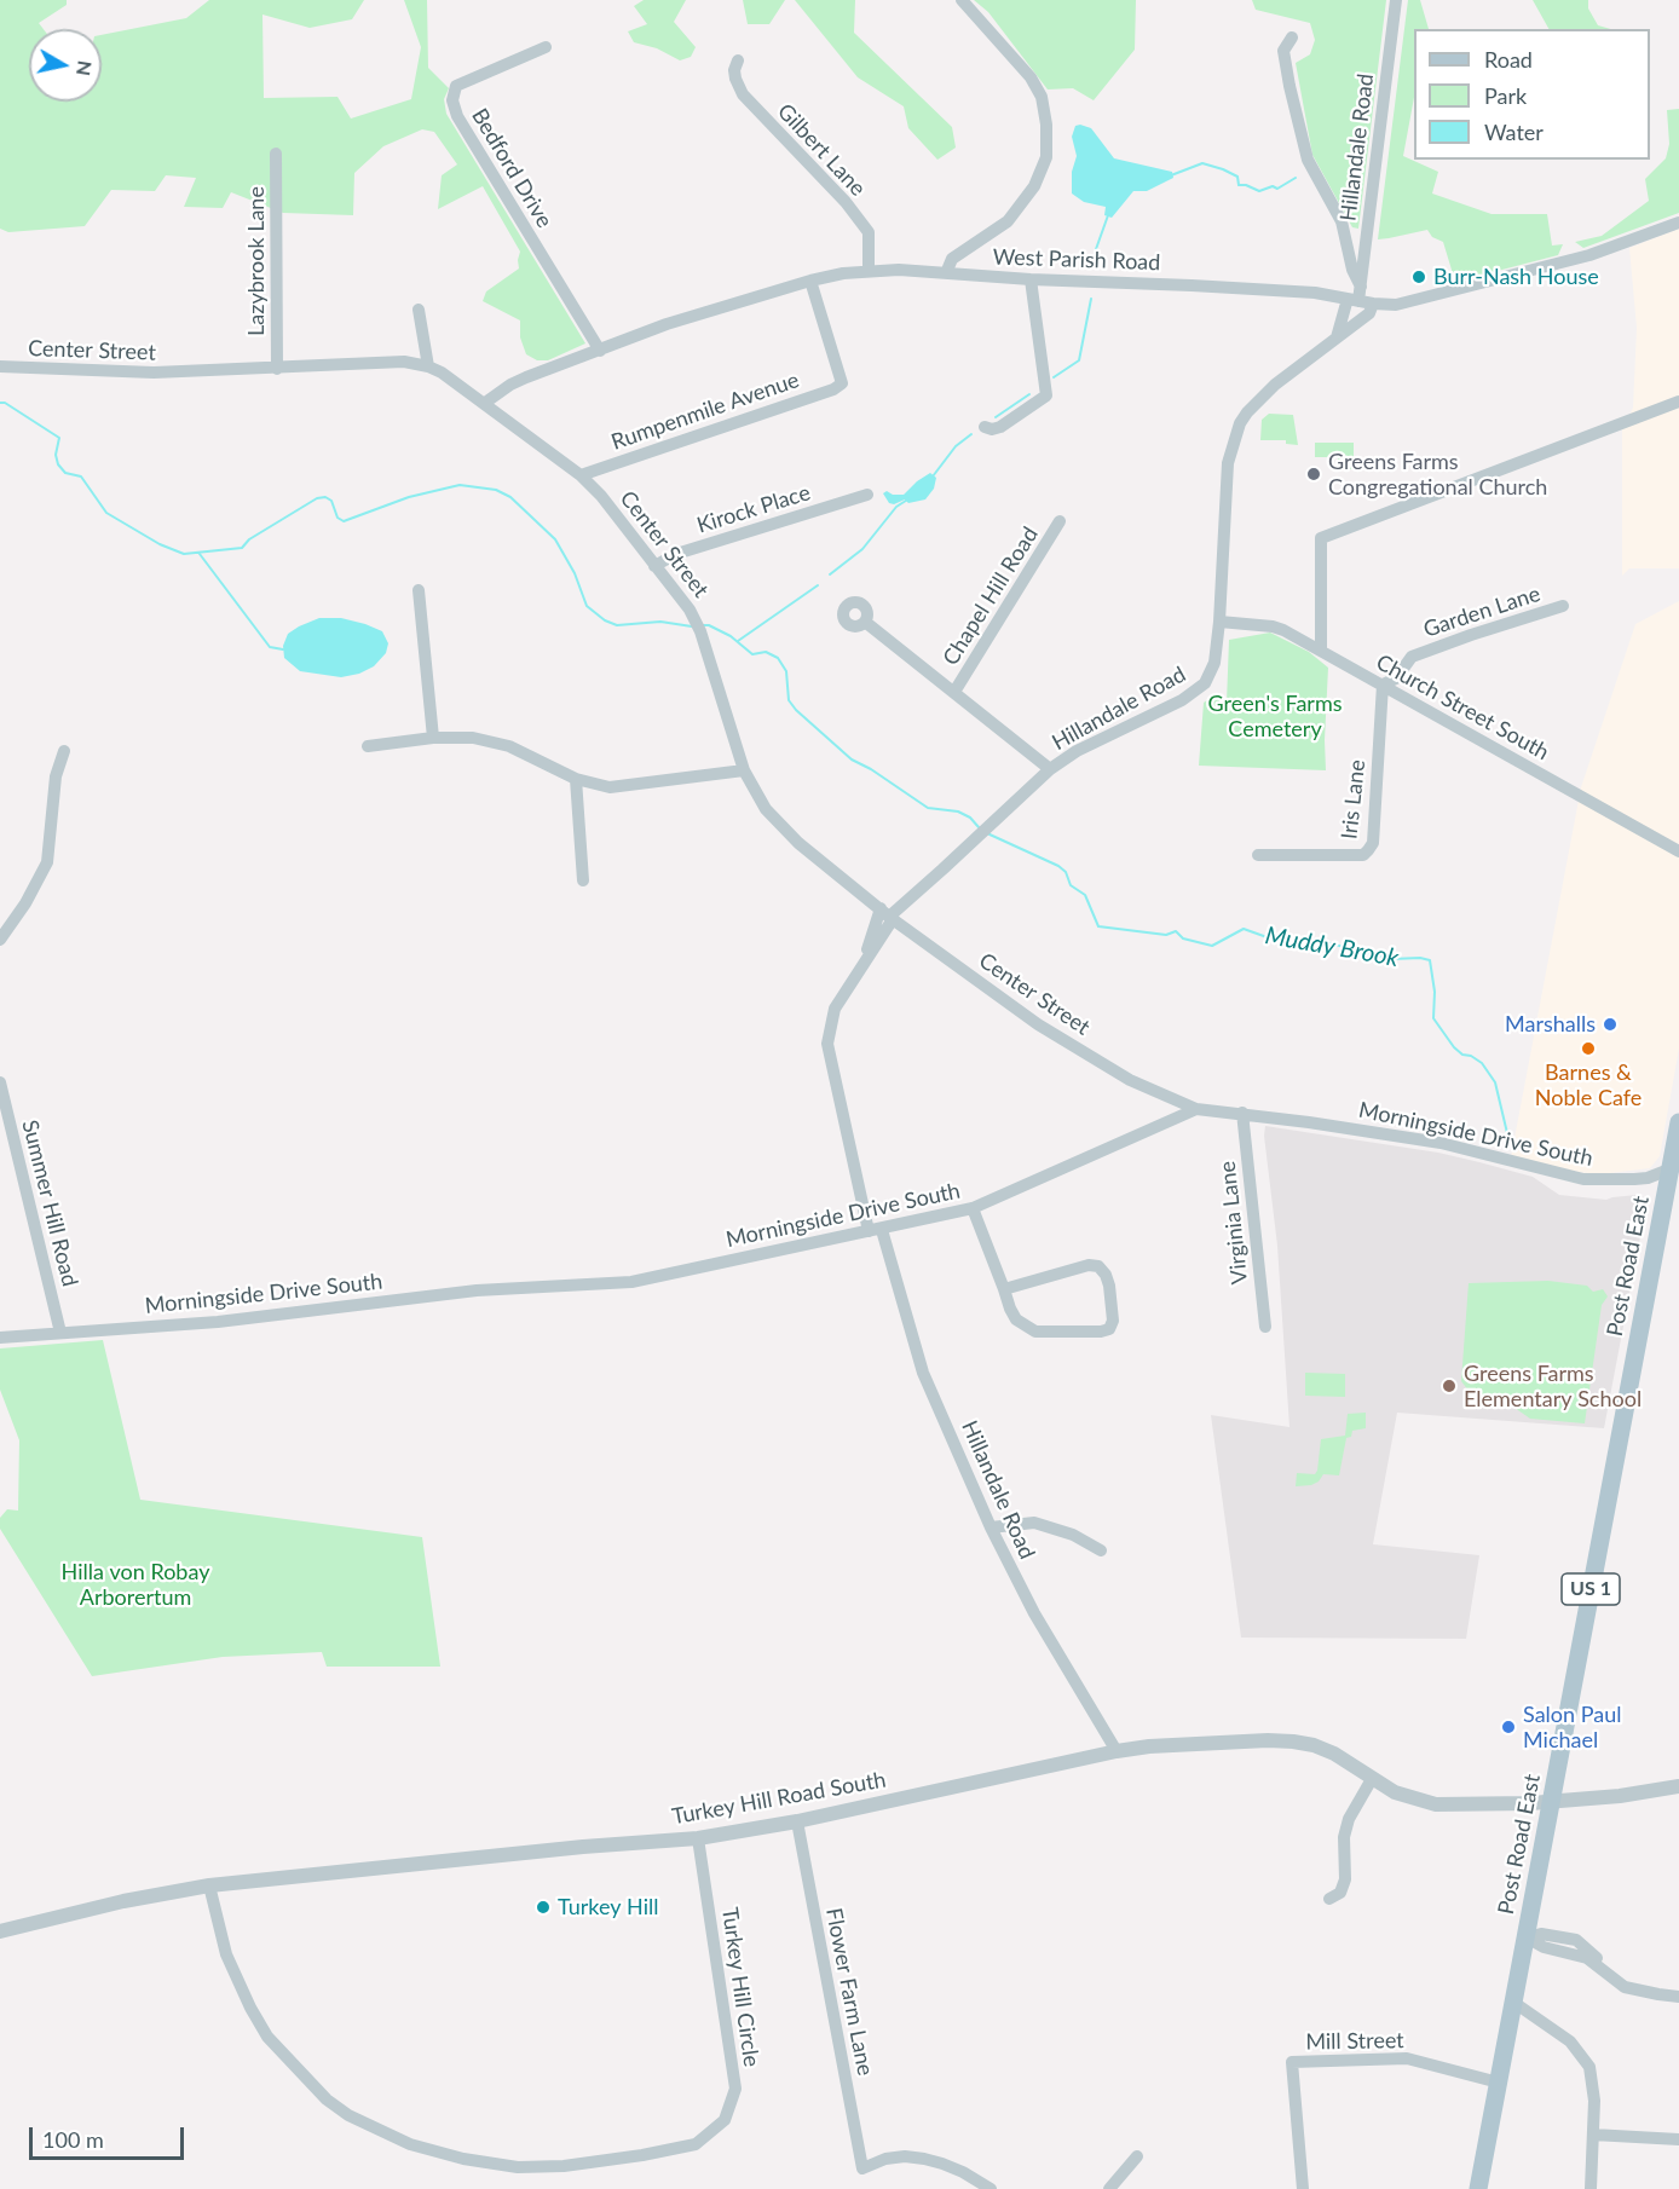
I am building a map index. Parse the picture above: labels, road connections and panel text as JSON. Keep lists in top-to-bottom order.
{
  "streets": {
    "main road": ["Post Road East", "US 1"],
    "street": [
      "Hillandale Road",
      "Gilbert Lane",
      "Bedford Drive",
      "West Parish Road",
      "Lazybrook Lane",
      "Center Street",
      "Rumpenmile Avenue",
      "Kirock Place",
      "Chapel Hill Road",
      "Garden Lane",
      "Church Street South",
      "Iris Lane",
      "Morningside Drive South",
      "Summer Hill Road",
      "Virginia Lane",
      "Turkey Hill Road South",
      "Turkey Hill Circle",
      "Flower Farm Lane",
      "Mill Street"
    ]
  },
  "crossings": [
    ["Hillandale Road", "West Parish Road"],
    ["Hillandale Road", "Center Street"],
    ["Hillandale Road", "Chapel Hill Road"],
    ["Hillandale Road", "Church Street South"],
    ["Hillandale Road", "Morningside Drive South"],
    ["Hillandale Road", "Turkey Hill Road South"],
    ["Gilbert Lane", "West Parish Road"],
    ["Bedford Drive", "West Parish Road"],
    ["West Parish Road", "Center Street"],
    ["West Parish Road", "Rumpenmile Avenue"],
    ["Lazybrook Lane", "Center Street"],
    ["Center Street", "Rumpenmile Avenue"],
    ["Center Street", "Kirock Place"],
    ["Center Street", "Morningside Drive South"],
    ["Garden Lane", "Church Street South"],
    ["Garden Lane", "Iris Lane"],
    ["Church Street South", "Iris Lane"],
    ["Morningside Drive South", "Summer Hill Road"],
    ["Morningside Drive South", "Virginia Lane"],
    ["Morningside Drive South", "Post Road East"],
    ["Post Road East", "Turkey Hill Road South"],
    ["Post Road East", "Mill Street"],
    ["Turkey Hill Road South", "Turkey Hill Circle"],
    ["Turkey Hill Road South", "Flower Farm Lane"]
  ],
  "water": ["Muddy Brook"],
  "parks": ["Green's Farms Cemetery", "Hilla von Robay Arborertum"],
  "places": [
    "Burr-Nash House",
    "Greens Farms Congregational Church",
    "Marshalls",
    "Barnes & Noble Cafe",
    "Greens Farms Elementary School",
    "Salon Paul Michael",
    "Turkey Hill"
  ],
  "legend": ["Road", "Park", "Water"],
  "scale_bar": "100 m",
  "north": "right"
}
